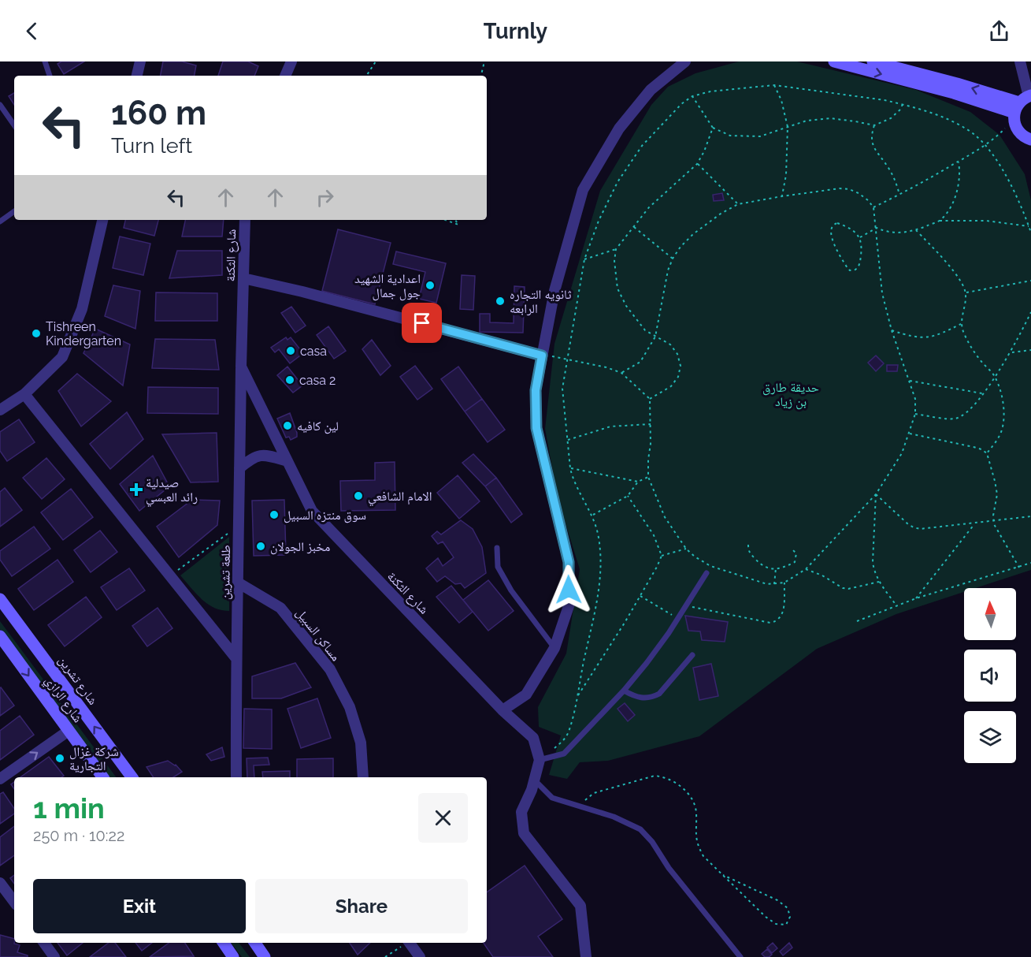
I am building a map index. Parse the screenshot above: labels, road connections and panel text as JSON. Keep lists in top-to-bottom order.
{
  "streets": {
    "main road": ["شارع تشرين", "شارع الرازي"],
    "street": ["شارع الثكنة", "طلعة تشرين", "مساكن السبيل"]
  },
  "crossings": [
    ["شارع الثكنة", "طلعة تشرين"],
    ["طلعة تشرين", "مساكن السبيل"]
  ],
  "one_way": ["شارع تشرين", "شارع الرازي"],
  "parks": ["حديقة طارق بن زياد"],
  "places": {
    "other": [
      "اعدادية الشهيد جول جمال",
      "ثانويه التجاره الرابعه",
      "Tishreen Kindergarten",
      "casa",
      "casa 2",
      "لين كافيه",
      "الامام الشافعي",
      "سوق منتزه السبيل",
      "مخبز الجولان",
      "شركة غزال التجارية"
    ],
    "health": ["صيدلية رائد العبسي"]
  },
  "north": "top",
  "page": {
    "header": "Turnly",
    "turn": ["160 m", "Turn left"],
    "heading": ["1 min", "250 m · 10:22"],
    "buttons": ["Exit", "Share"]
  }
}
